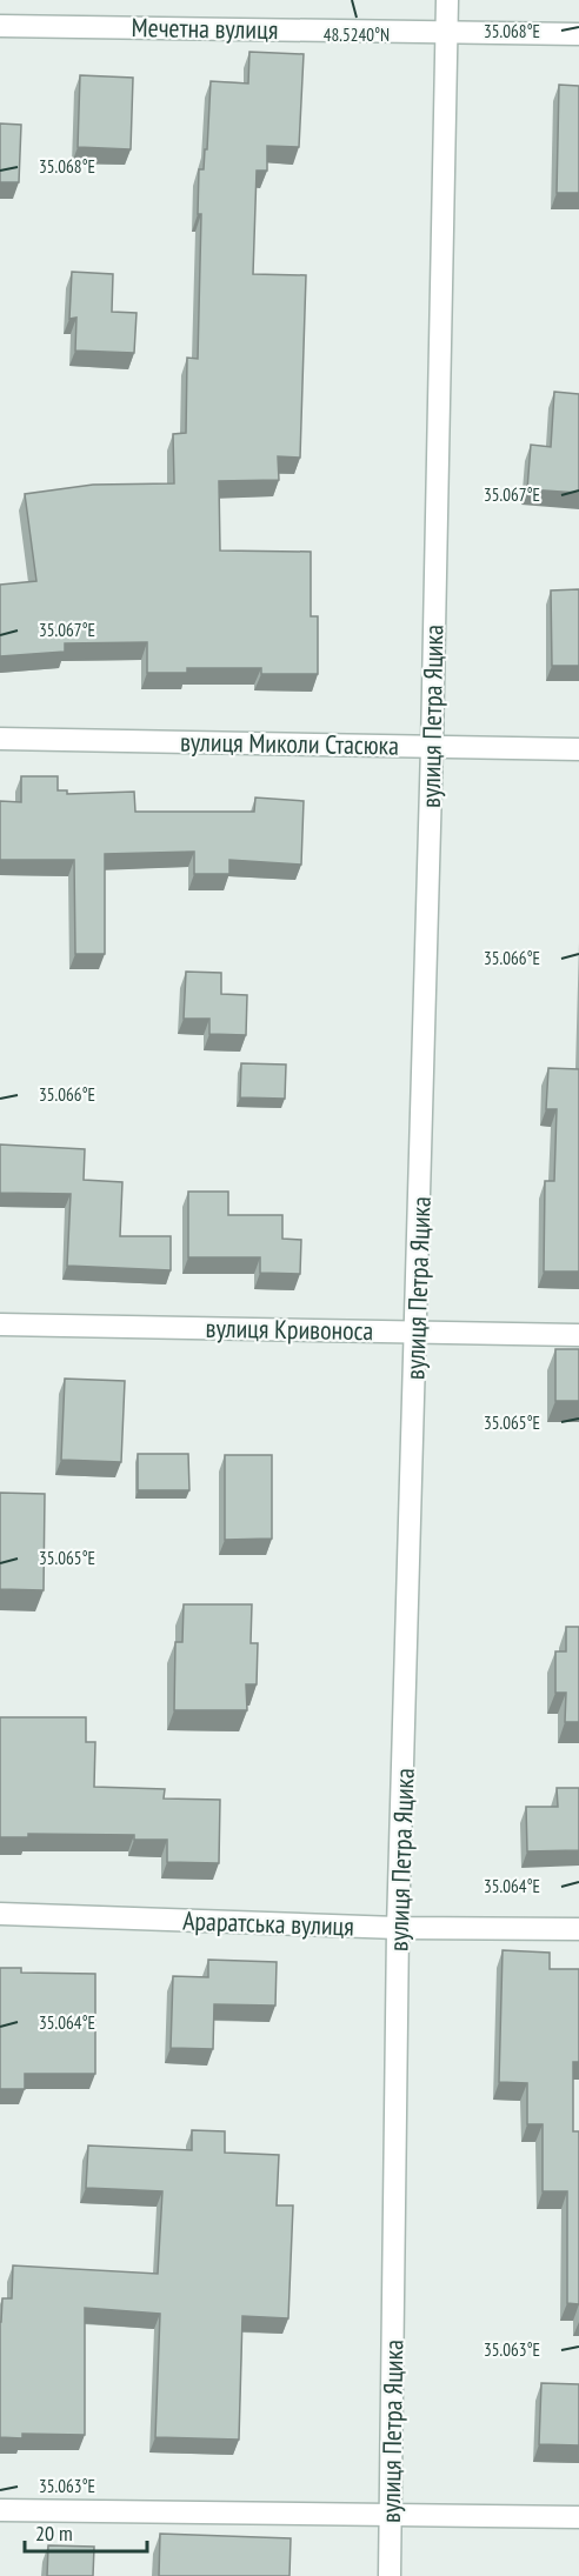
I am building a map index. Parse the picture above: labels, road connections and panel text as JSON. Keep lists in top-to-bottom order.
{
  "streets": {
    "street": [
      "Мечетна вулиця",
      "вулиця Петра Яцика",
      "вулиця Миколи Стасюка",
      "вулиця Кривоноса",
      "Араратська вулиця"
    ]
  },
  "crossings": [
    ["Мечетна вулиця", "вулиця Петра Яцика"],
    ["вулиця Петра Яцика", "вулиця Миколи Стасюка"],
    ["вулиця Петра Яцика", "вулиця Кривоноса"],
    ["вулиця Петра Яцика", "Араратська вулиця"]
  ],
  "scale_bar": "20 m",
  "coordinates": [
    "35.068°E",
    "48.5240°N",
    "35.067°E",
    "35.066°E",
    "35.065°E",
    "35.064°E",
    "35.063°E"
  ]
}
